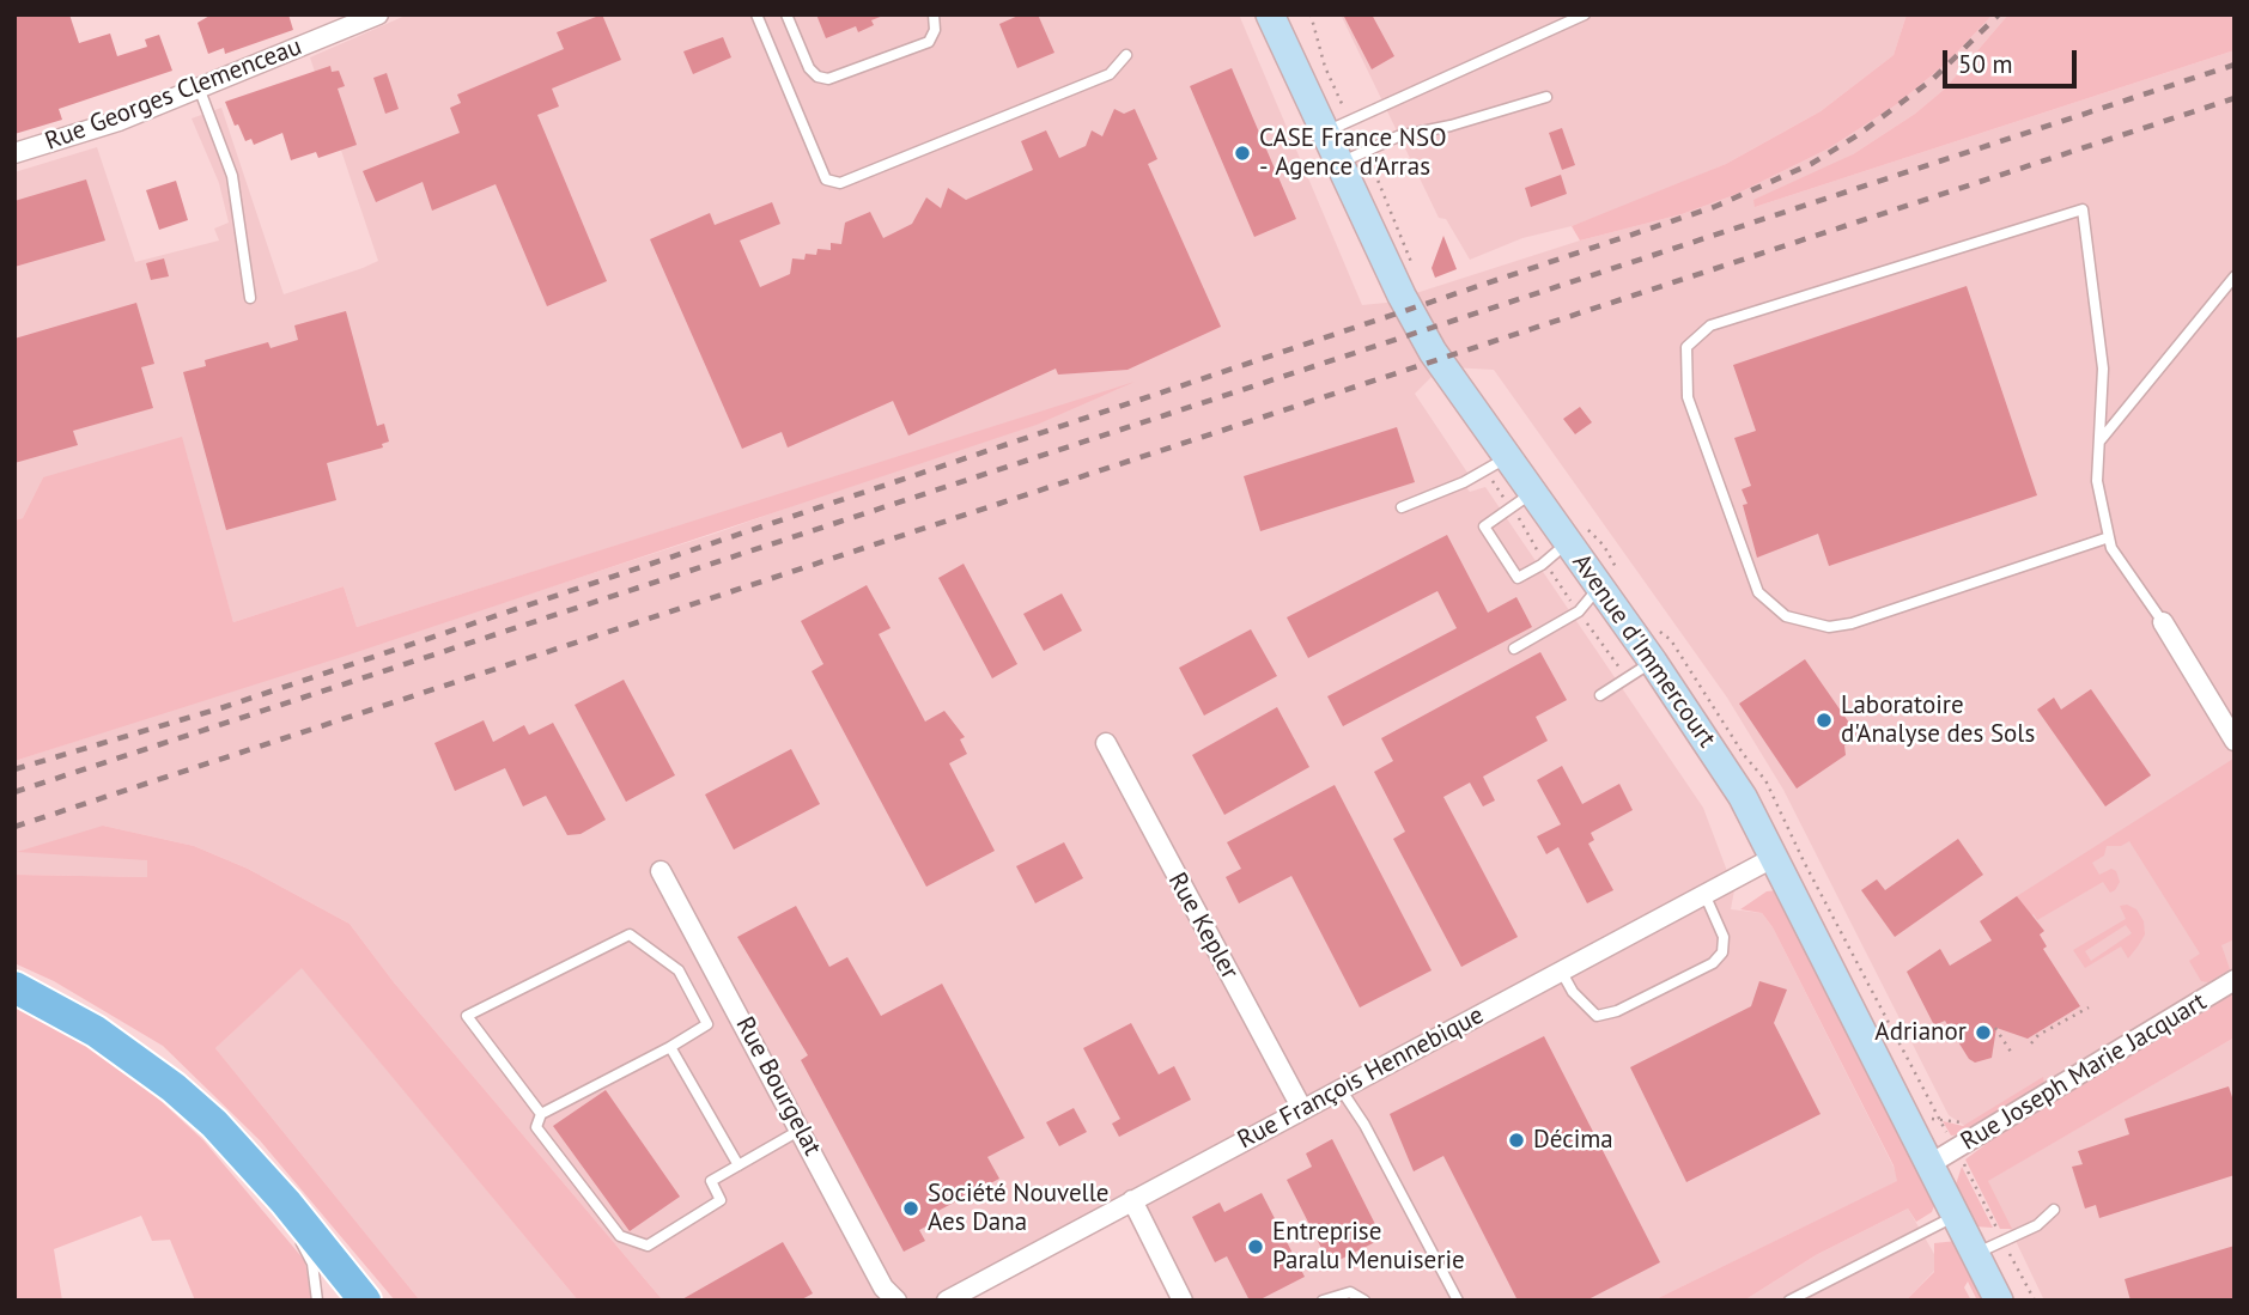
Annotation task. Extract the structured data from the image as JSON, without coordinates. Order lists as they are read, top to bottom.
{
  "streets": {
    "main road": ["Avenue d'Immercourt"],
    "street": [
      "Rue Georges Clemenceau",
      "Rue Kepler",
      "Rue Joseph Marie Jacquart",
      "Rue François Hennebique",
      "Rue Bourgelat"
    ]
  },
  "crossings": [
    ["Avenue d'Immercourt", "Rue Joseph Marie Jacquart"],
    ["Avenue d'Immercourt", "Rue François Hennebique"],
    ["Rue Kepler", "Rue François Hennebique"]
  ],
  "places": [
    "CASE France NSO - Agence d'Arras",
    "Laboratoire d'Analyse des Sols",
    "Adrianor",
    "Décima",
    "Société Nouvelle Aes Dana",
    "Entreprise Paralu Menuiserie"
  ],
  "scale_bar": "50 m"
}
